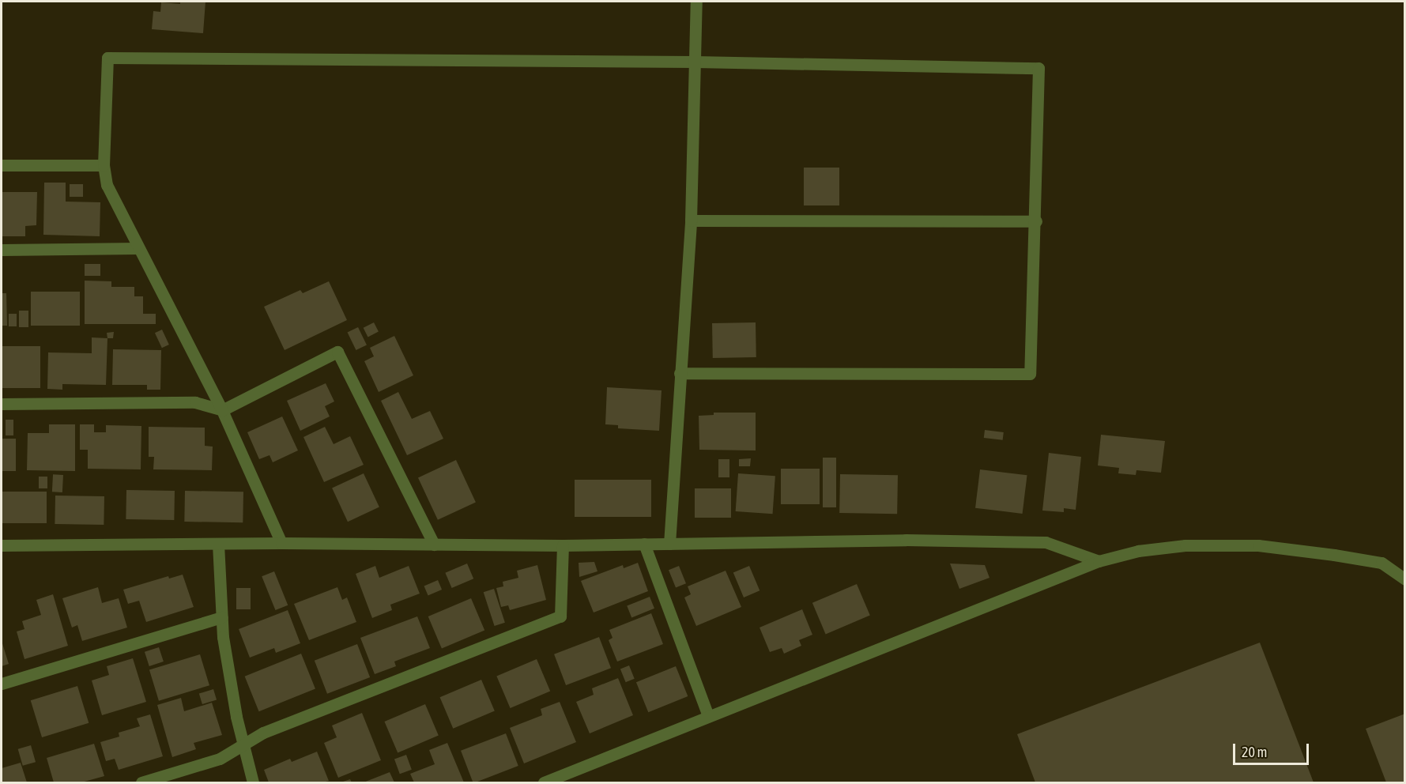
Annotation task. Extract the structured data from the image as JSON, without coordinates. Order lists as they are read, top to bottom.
{
  "scale_bar": "20 m"
}
